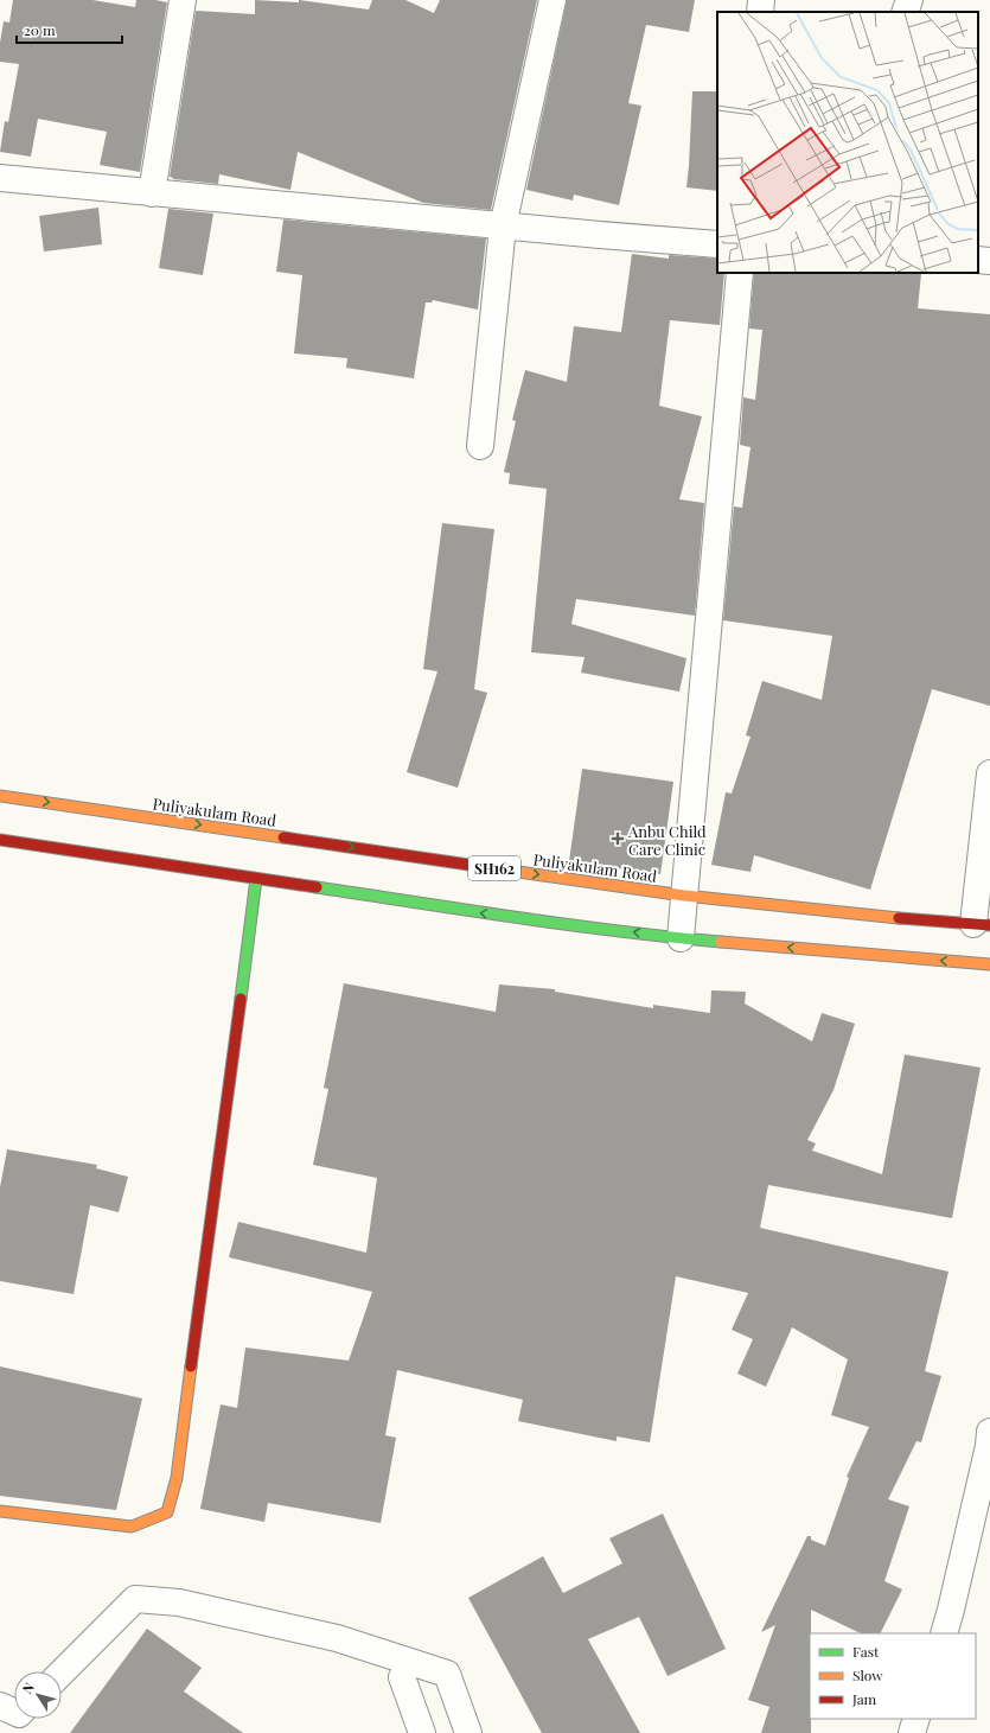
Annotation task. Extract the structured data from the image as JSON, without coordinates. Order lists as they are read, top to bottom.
{
  "streets": {
    "main road": ["Puliyakulam Road", "SH162"]
  },
  "places": {
    "health": ["Anbu Child Care Clinic"]
  },
  "legend": ["Fast", "Slow", "Jam"],
  "scale_bar": "20 m",
  "north": "top left"
}
